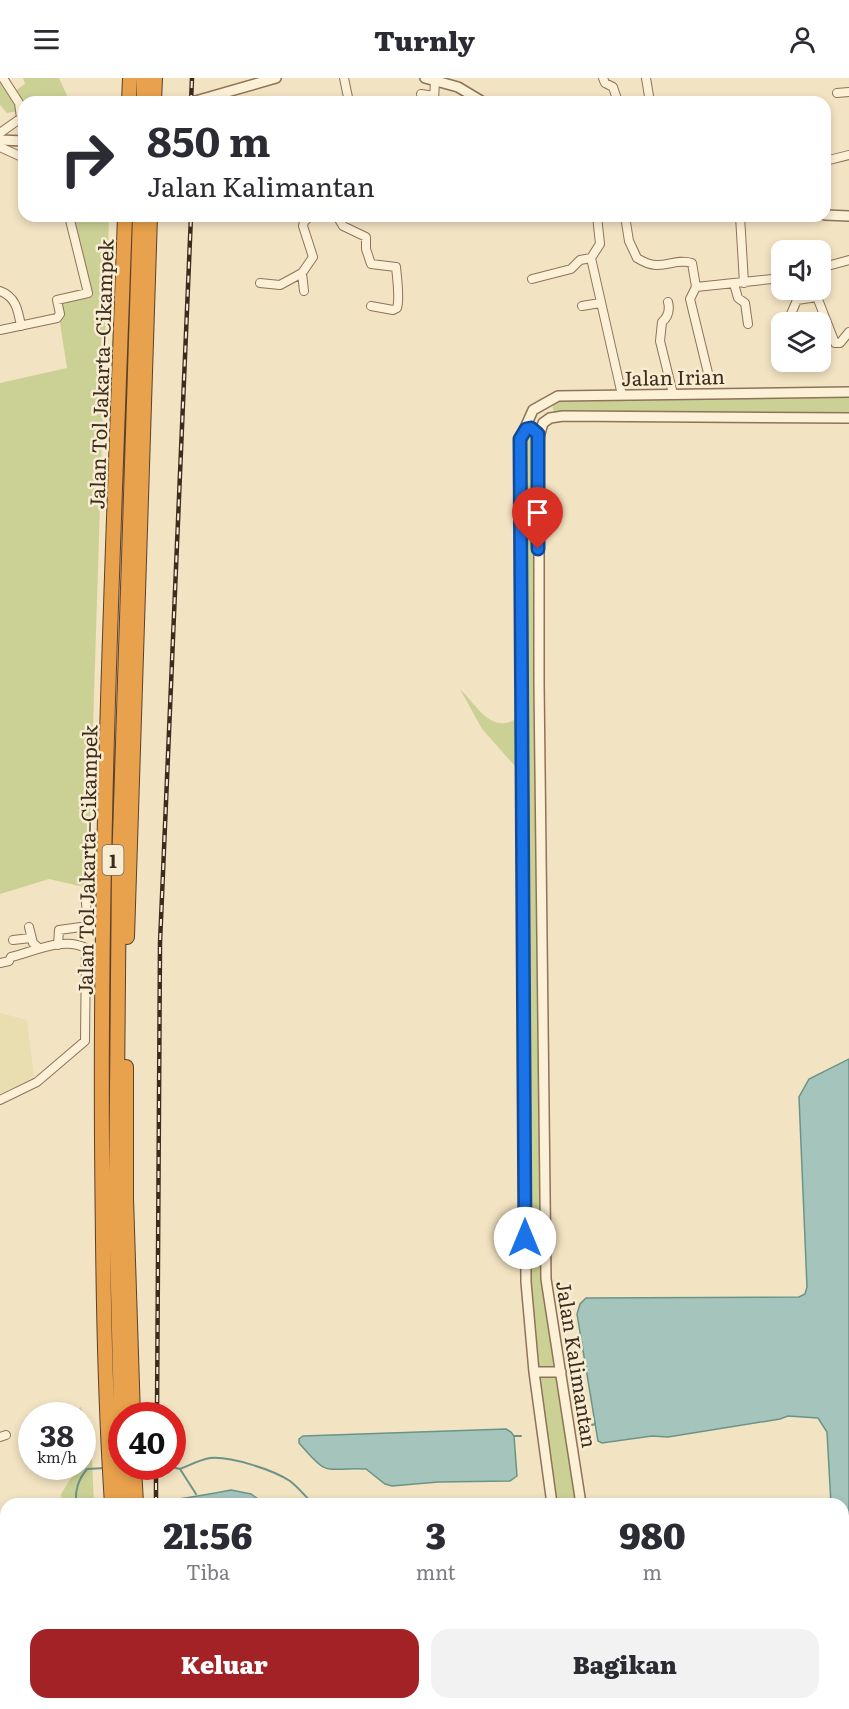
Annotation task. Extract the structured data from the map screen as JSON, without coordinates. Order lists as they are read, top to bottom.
{
  "streets": {
    "highway": ["Jalan Tol Jakarta–Cikampek", "1"],
    "street": ["Jalan Irian", "Jalan Kalimantan"]
  },
  "crossings": [
    ["Jalan Irian", "Jalan Kalimantan"]
  ],
  "page": {
    "header": "Turnly",
    "turn": ["850 m", "Jalan Kalimantan"],
    "speed": "38 km/h",
    "limit": "40",
    "eta": [
      "21:56",
      "Tiba",
      "3",
      "mnt",
      "980",
      "m"
    ],
    "buttons": ["Keluar", "Bagikan"]
  }
}
